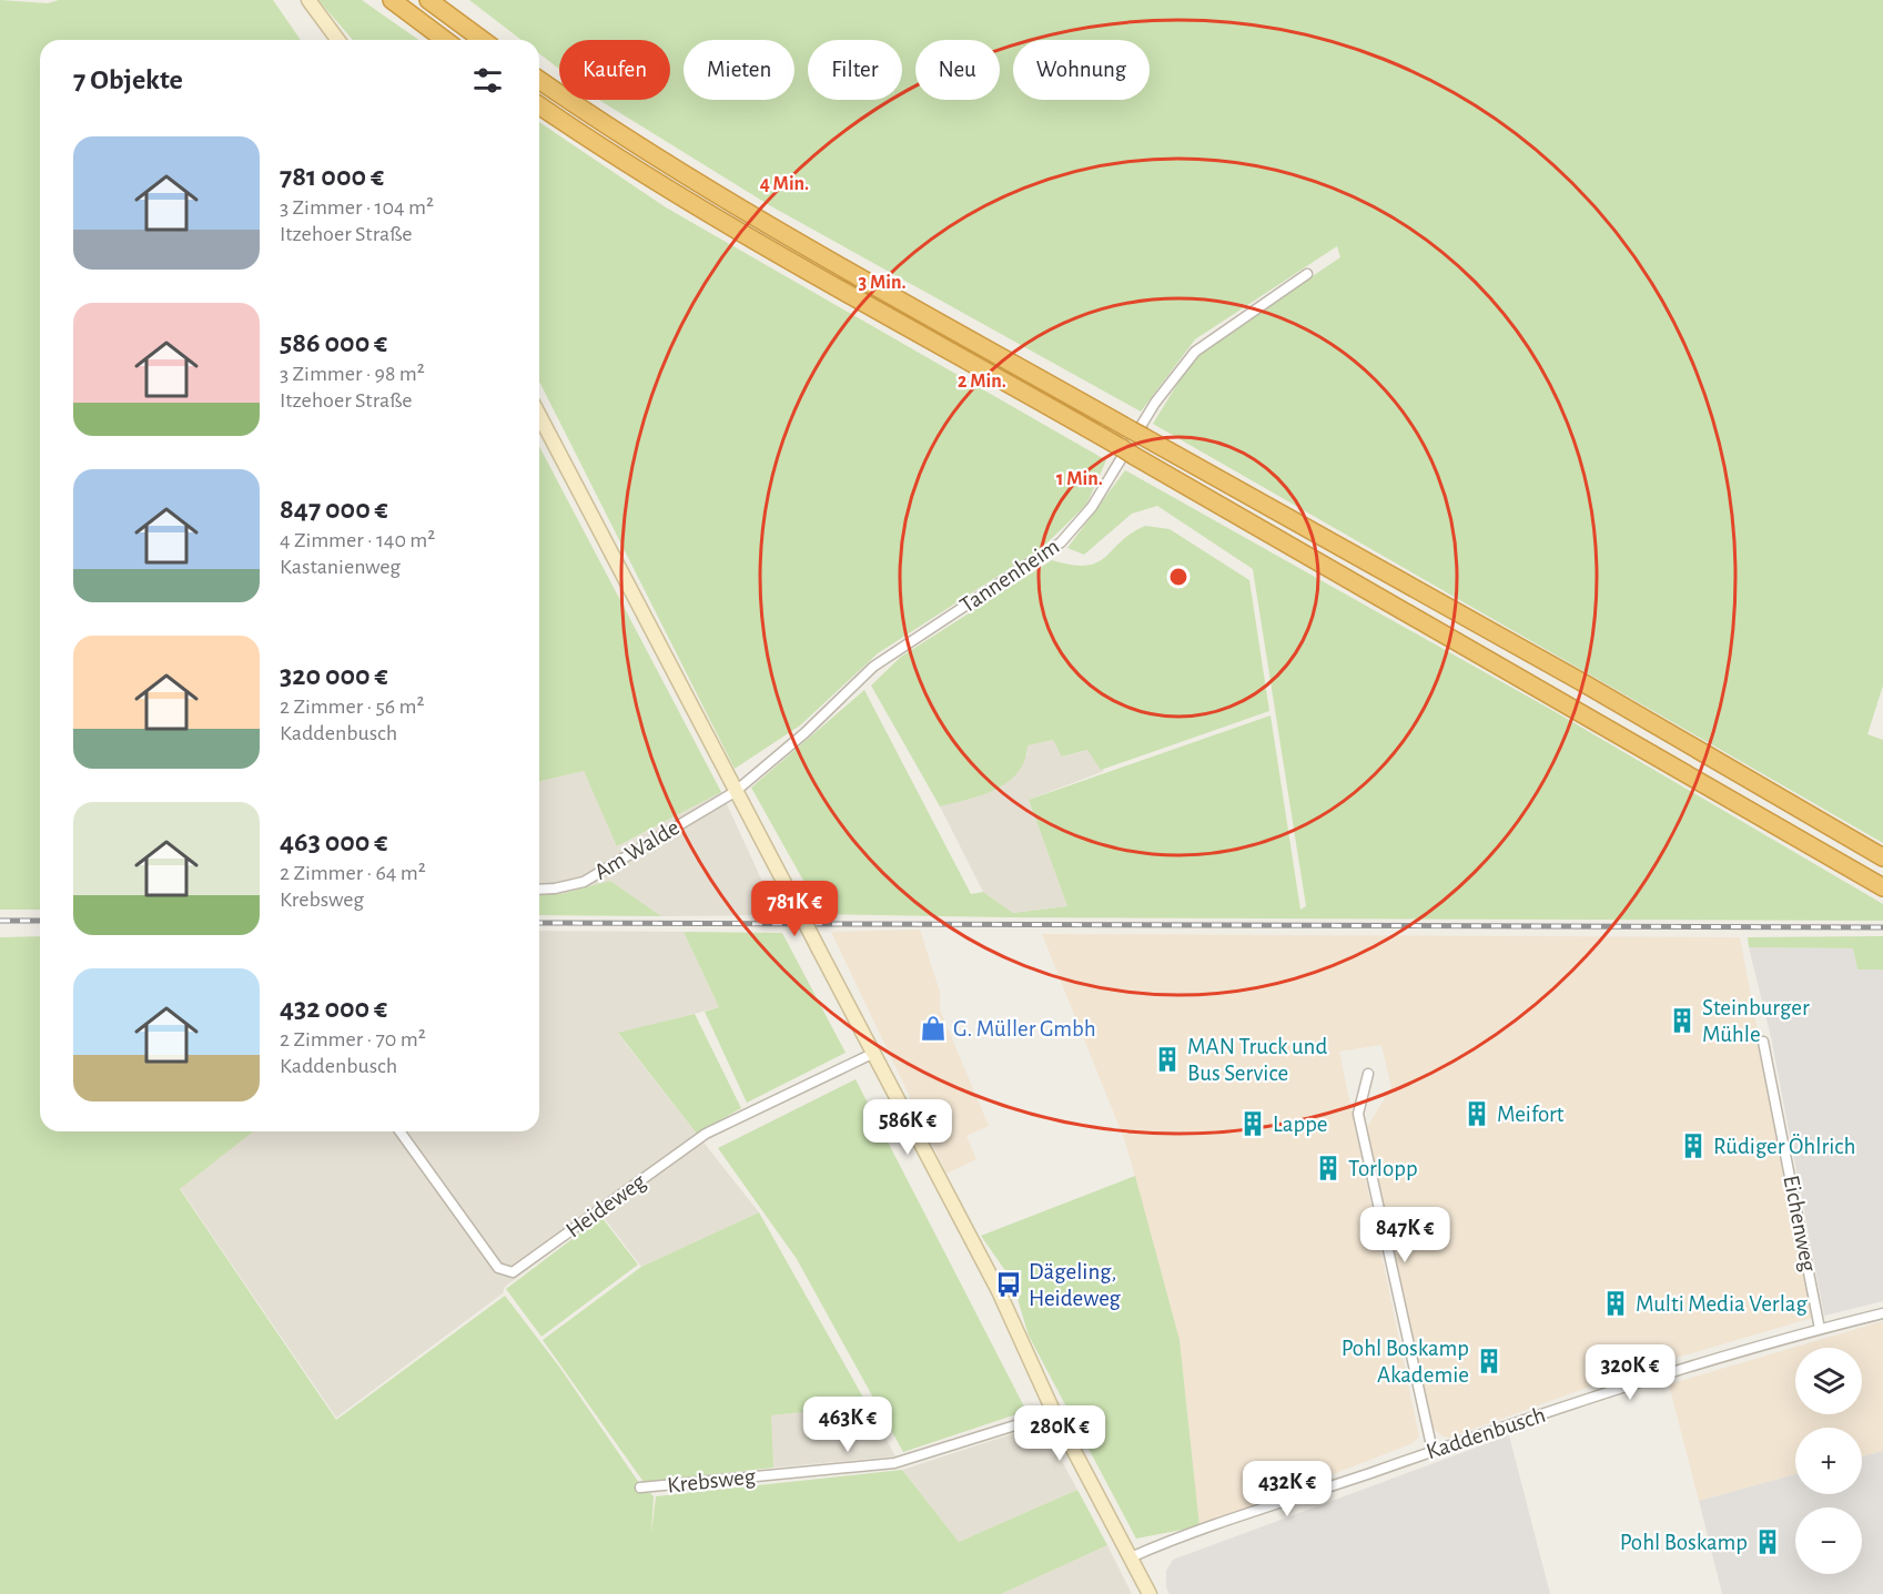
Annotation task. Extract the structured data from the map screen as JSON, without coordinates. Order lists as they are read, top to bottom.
{
  "streets": {
    "street": [
      "Tannenheim",
      "Am Walde",
      "Heideweg",
      "Eichenweg",
      "Kaddenbusch",
      "Krebsweg"
    ]
  },
  "crossings": [
    ["Tannenheim", "Am Walde"],
    ["Eichenweg", "Kaddenbusch"]
  ],
  "places": {
    "building": [
      "Steinburger Mühle",
      "MAN Truck und Bus Service",
      "Meifort",
      "Lappe",
      "Rüdiger Öhlrich",
      "Torlopp",
      "Multi Media Verlag",
      "Pohl Boskamp Akademie",
      "Pohl Boskamp"
    ],
    "shop": ["G. Müller Gmbh"],
    "bus stop": ["Dägeling, Heideweg"]
  },
  "page": {
    "chip": [
      "Kaufen",
      "Mieten",
      "Filter",
      "Neu",
      "Wohnung"
    ],
    "heading": "7 Objekte",
    "list": [
      {
        "name": "781 000 €",
        "note": "3 Zimmer · 104 m² · Itzehoer Straße"
      },
      {
        "name": "586 000 €",
        "note": "3 Zimmer · 98 m² · Itzehoer Straße"
      },
      {
        "name": "847 000 €",
        "note": "4 Zimmer · 140 m² · Kastanienweg"
      },
      {
        "name": "320 000 €",
        "note": "2 Zimmer · 56 m² · Kaddenbusch"
      },
      {
        "name": "463 000 €",
        "note": "2 Zimmer · 64 m² · Krebsweg"
      },
      {
        "name": "432 000 €",
        "note": "2 Zimmer · 70 m² · Kaddenbusch"
      }
    ],
    "price": [
      "781K €",
      "586K €",
      "847K €",
      "320K €",
      "463K €",
      "280K €",
      "432K €"
    ],
    "map_buttons": ["+", "−"]
  },
  "rings": [
    "4 Min.",
    "3 Min.",
    "2 Min.",
    "1 Min."
  ]
}
